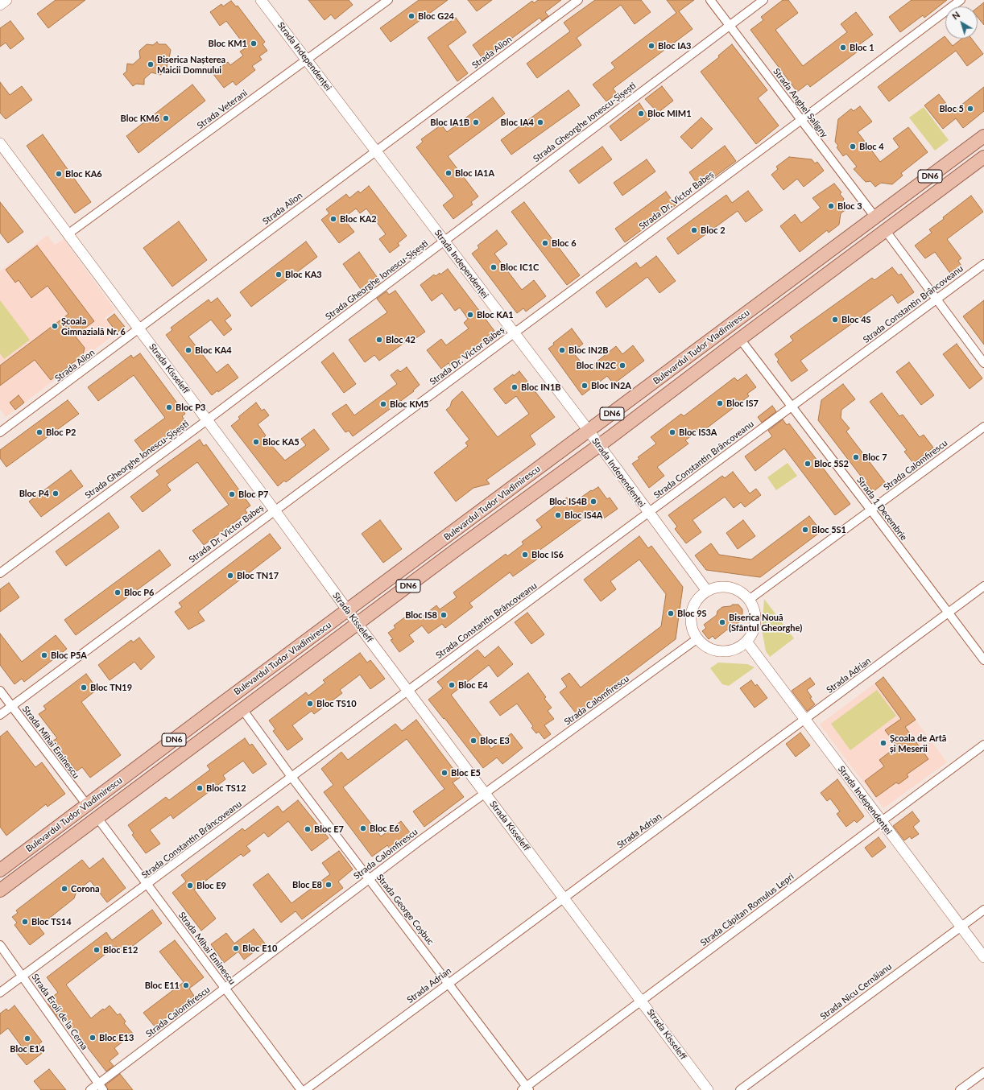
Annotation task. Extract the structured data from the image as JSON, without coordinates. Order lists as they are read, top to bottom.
{
  "streets": {
    "main road": ["DN6", "Bulevardul Tudor Vladimirescu"],
    "street": [
      "Strada Alion",
      "Strada Independenței",
      "Strada Anghel Saligny",
      "Strada Veterani",
      "Strada Gheorghe Ionescu-Șișești",
      "Strada Dr. Victor Babeș",
      "Strada Constantin Brâncoveanu",
      "Strada Kisseleff",
      "Strada Calomfirescu",
      "Strada 1 Decembrie",
      "Strada Adrian",
      "Strada Mihai Eminescu",
      "Strada George Coșbuc",
      "Strada Căpitan Romulus Lepri",
      "Strada Nicu Cernăianu",
      "Strada Eroii de la Cerna"
    ]
  },
  "crossings": [
    ["Strada Alion", "Strada Independenței"],
    ["Strada Alion", "Strada Kisseleff"],
    ["Strada Independenței", "Strada Veterani"],
    ["Strada Independenței", "Strada Gheorghe Ionescu-Șișești"],
    ["Strada Independenței", "Strada Dr. Victor Babeș"],
    ["Strada Independenței", "Strada Constantin Brâncoveanu"],
    ["Strada Independenței", "Bulevardul Tudor Vladimirescu"],
    ["Strada Independenței", "Strada Calomfirescu"],
    ["Strada Independenței", "Strada Adrian"],
    ["Strada Independenței", "Strada Căpitan Romulus Lepri"],
    ["Strada Independenței", "Strada Nicu Cernăianu"],
    ["Strada Anghel Saligny", "Strada Gheorghe Ionescu-Șișești"],
    ["Strada Anghel Saligny", "Strada Dr. Victor Babeș"],
    ["Strada Anghel Saligny", "Bulevardul Tudor Vladimirescu"],
    ["Strada Veterani", "Strada Kisseleff"],
    ["Strada Gheorghe Ionescu-Șișești", "Strada Kisseleff"],
    ["Strada Dr. Victor Babeș", "Strada Kisseleff"],
    ["Strada Dr. Victor Babeș", "Strada Mihai Eminescu"],
    ["Strada Constantin Brâncoveanu", "Strada Kisseleff"],
    ["Strada Constantin Brâncoveanu", "Strada 1 Decembrie"],
    ["Strada Constantin Brâncoveanu", "Strada Mihai Eminescu"],
    ["Strada Constantin Brâncoveanu", "Strada George Coșbuc"],
    ["Strada Constantin Brâncoveanu", "Strada Eroii de la Cerna"],
    ["Bulevardul Tudor Vladimirescu", "Strada Kisseleff"],
    ["Bulevardul Tudor Vladimirescu", "Strada 1 Decembrie"],
    ["Bulevardul Tudor Vladimirescu", "Strada Mihai Eminescu"],
    ["Bulevardul Tudor Vladimirescu", "Strada George Coșbuc"],
    ["Strada Kisseleff", "Strada Calomfirescu"],
    ["Strada Kisseleff", "Strada Adrian"],
    ["Strada Kisseleff", "Strada Căpitan Romulus Lepri"],
    ["Strada Calomfirescu", "Strada 1 Decembrie"],
    ["Strada Calomfirescu", "Strada Mihai Eminescu"],
    ["Strada Calomfirescu", "Strada George Coșbuc"],
    ["Strada Calomfirescu", "Strada Eroii de la Cerna"],
    ["Strada 1 Decembrie", "Strada Adrian"],
    ["Strada Adrian", "Strada George Coșbuc"],
    ["Strada George Coșbuc", "Strada Căpitan Romulus Lepri"]
  ],
  "places": [
    "Bloc G24",
    "Bloc KM1",
    "Bloc IA3",
    "Bloc 1",
    "Biserica Nașterea Maicii Domnului",
    "Bloc 5",
    "Bloc MIM1",
    "Bloc KM6",
    "Bloc IA1B",
    "Bloc IA4",
    "Bloc 4",
    "Bloc IA1A",
    "Bloc KA6",
    "Bloc 3",
    "Bloc KA2",
    "Bloc 2",
    "Bloc 6",
    "Bloc IC1C",
    "Bloc KA3",
    "Bloc KA1",
    "Bloc 4S",
    "Școala Gimnazială Nr. 6",
    "Bloc 42",
    "Bloc KA4",
    "Bloc IN2B",
    "Bloc IN2C",
    "Bloc IN2A",
    "Bloc IN1B",
    "Bloc IS7",
    "Bloc KM5",
    "Bloc P3",
    "Bloc P2",
    "Bloc IS3A",
    "Bloc KA5",
    "Bloc 7",
    "Bloc 5S2",
    "Bloc P4",
    "Bloc P7",
    "Bloc IS4B",
    "Bloc IS4A",
    "Bloc 5S1",
    "Bloc IS6",
    "Bloc TN17",
    "Bloc P6",
    "Bloc 9S",
    "Bloc IS8",
    "Biserica Nouă (Sfântul Gheorghe)",
    "Bloc P5A",
    "Bloc E4",
    "Bloc TN19",
    "Bloc TS10",
    "Bloc E3",
    "Școala de Artă și Meserii",
    "Bloc E5",
    "Bloc TS12",
    "Bloc E6",
    "Bloc E7",
    "Bloc E8",
    "Bloc E9",
    "Corona",
    "Bloc TS14",
    "Bloc E10",
    "Bloc E12",
    "Bloc E11",
    "Bloc E13",
    "Bloc E14"
  ],
  "north": "top left"
}
